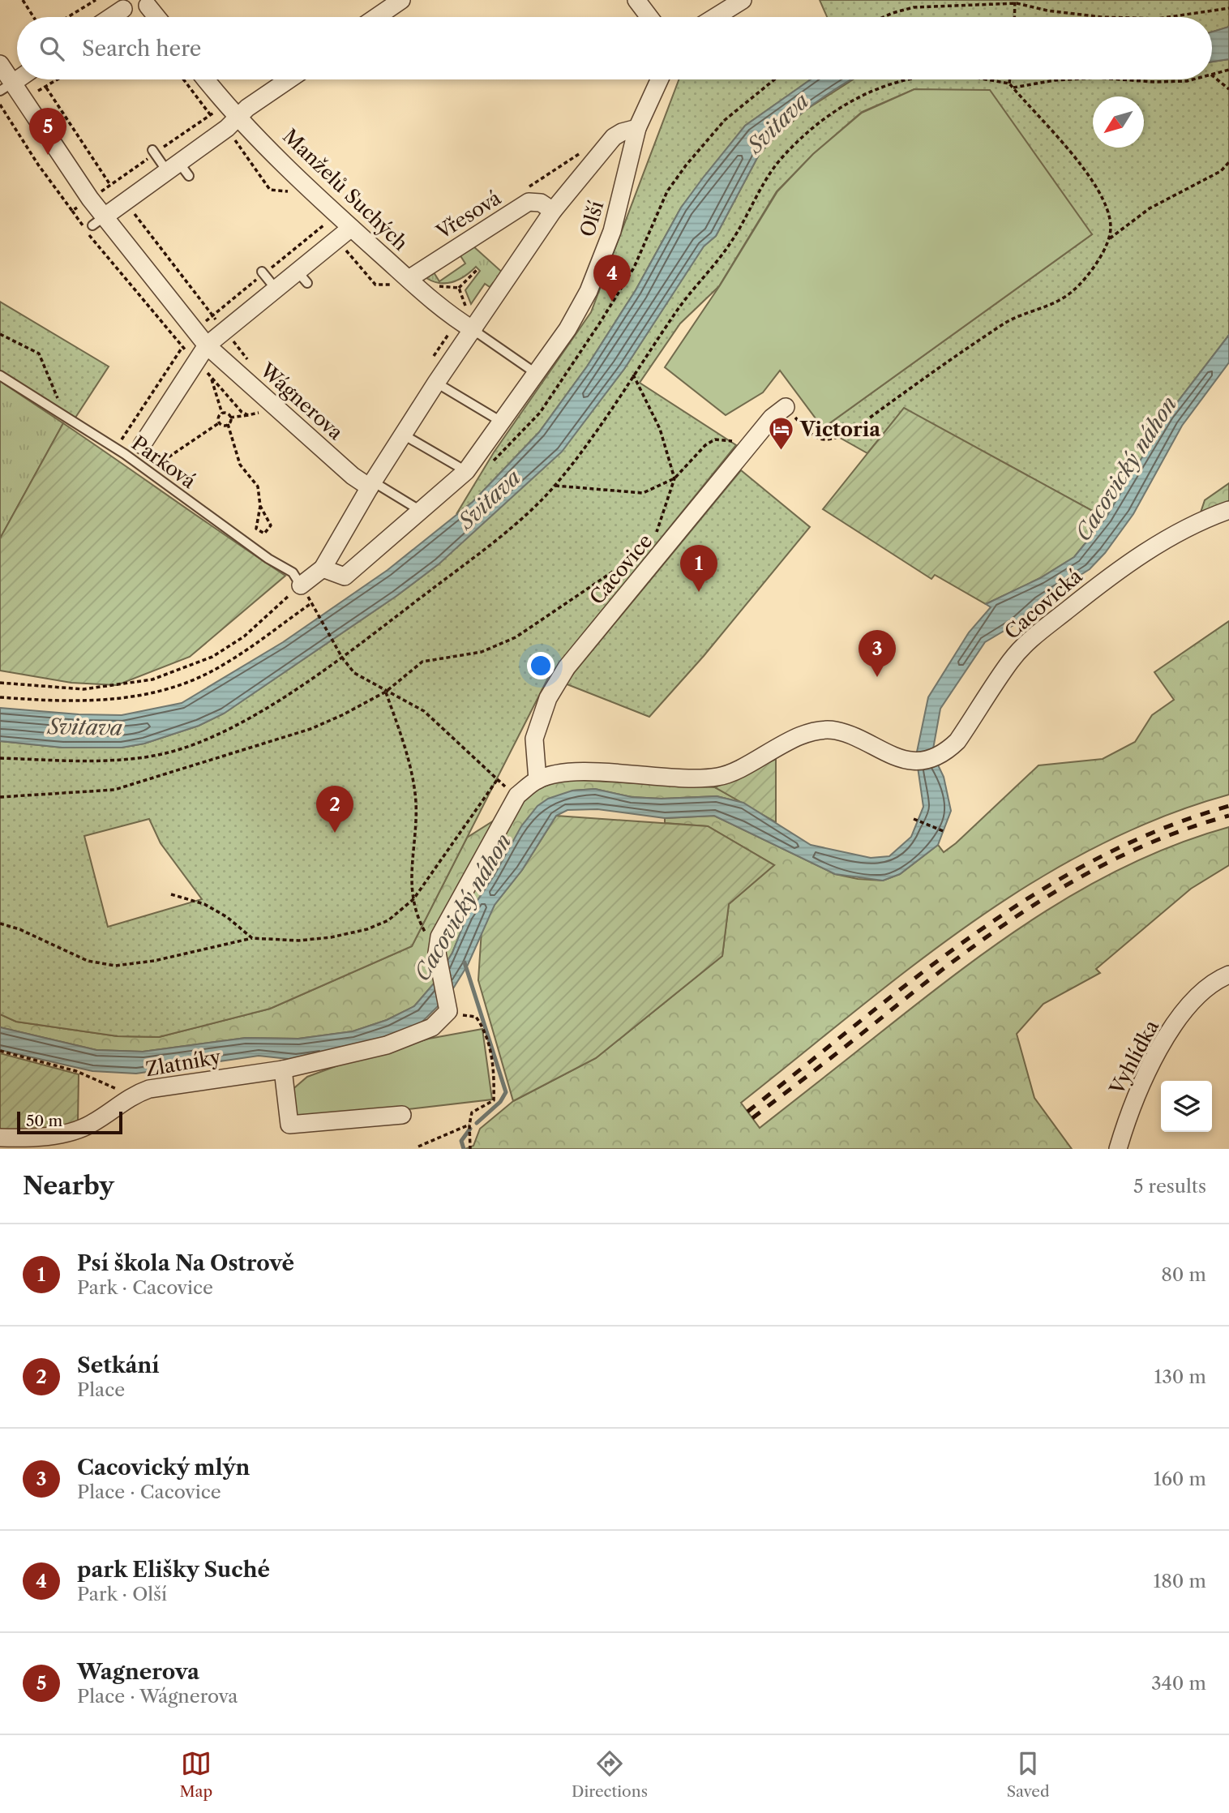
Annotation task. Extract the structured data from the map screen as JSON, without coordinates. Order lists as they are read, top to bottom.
{
  "streets": {
    "street": [
      "Manželů Suchých",
      "Vřesová",
      "Olší",
      "Wágnerova",
      "Cacovice",
      "Cacovická",
      "Vyhlídka",
      "Zlatníky"
    ],
    "lane": ["Parková"]
  },
  "crossings": [
    ["Manželů Suchých", "Vřesová"],
    ["Manželů Suchých", "Olší"],
    ["Vřesová", "Olší"],
    ["Olší", "Wágnerova"],
    ["Olší", "Parková"],
    ["Cacovice", "Cacovická"]
  ],
  "water": ["Svitava", "Cacovický náhon"],
  "places": {
    "hotel": ["Victoria"]
  },
  "scale_bar": "50 m",
  "north": "bottom left",
  "page": {
    "search": "Search here",
    "pins": [
      "5",
      "4",
      "1",
      "3",
      "2"
    ],
    "scale": "50 m",
    "heading": ["Nearby", "5 results"],
    "list": [
      {
        "mark": "1",
        "name": "Psí škola Na Ostrově",
        "note": "Park · Cacovice",
        "value": "80 m"
      },
      {
        "mark": "2",
        "name": "Setkání",
        "note": "Place",
        "value": "130 m"
      },
      {
        "mark": "3",
        "name": "Cacovický mlýn",
        "note": "Place · Cacovice",
        "value": "160 m"
      },
      {
        "mark": "4",
        "name": "park Elišky Suché",
        "note": "Park · Olší",
        "value": "180 m"
      },
      {
        "mark": "5",
        "name": "Wagnerova",
        "note": "Place · Wágnerova",
        "value": "340 m"
      }
    ],
    "nav": ["Map", "Directions", "Saved"]
  }
}
